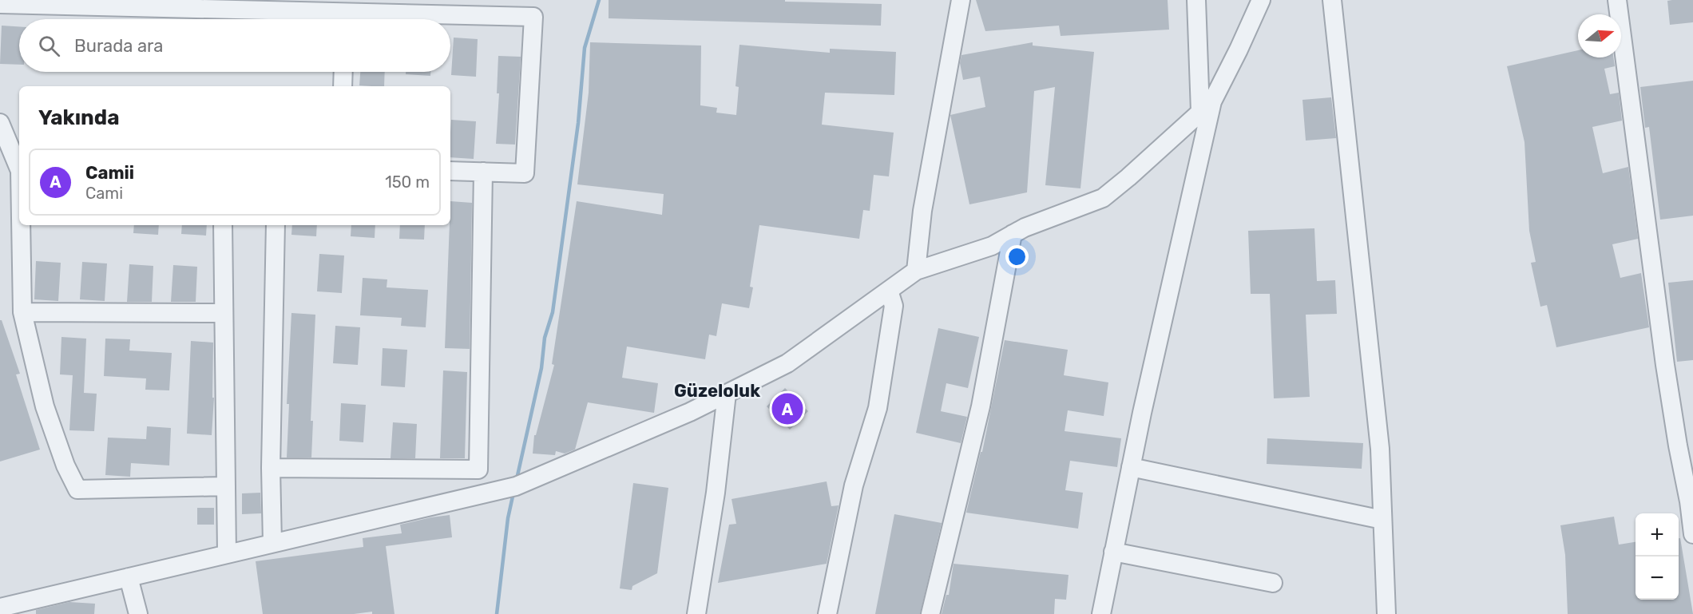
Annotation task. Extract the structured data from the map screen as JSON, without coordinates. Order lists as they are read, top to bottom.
{
  "districts": ["Güzeloluk"],
  "north": "right",
  "page": {
    "search": "Burada ara",
    "heading": "Yakında",
    "list": [
      {
        "mark": "A",
        "name": "Camii",
        "note": "Cami",
        "value": "150 m"
      }
    ],
    "pins": "A",
    "map_buttons": ["+", "−"]
  }
}
